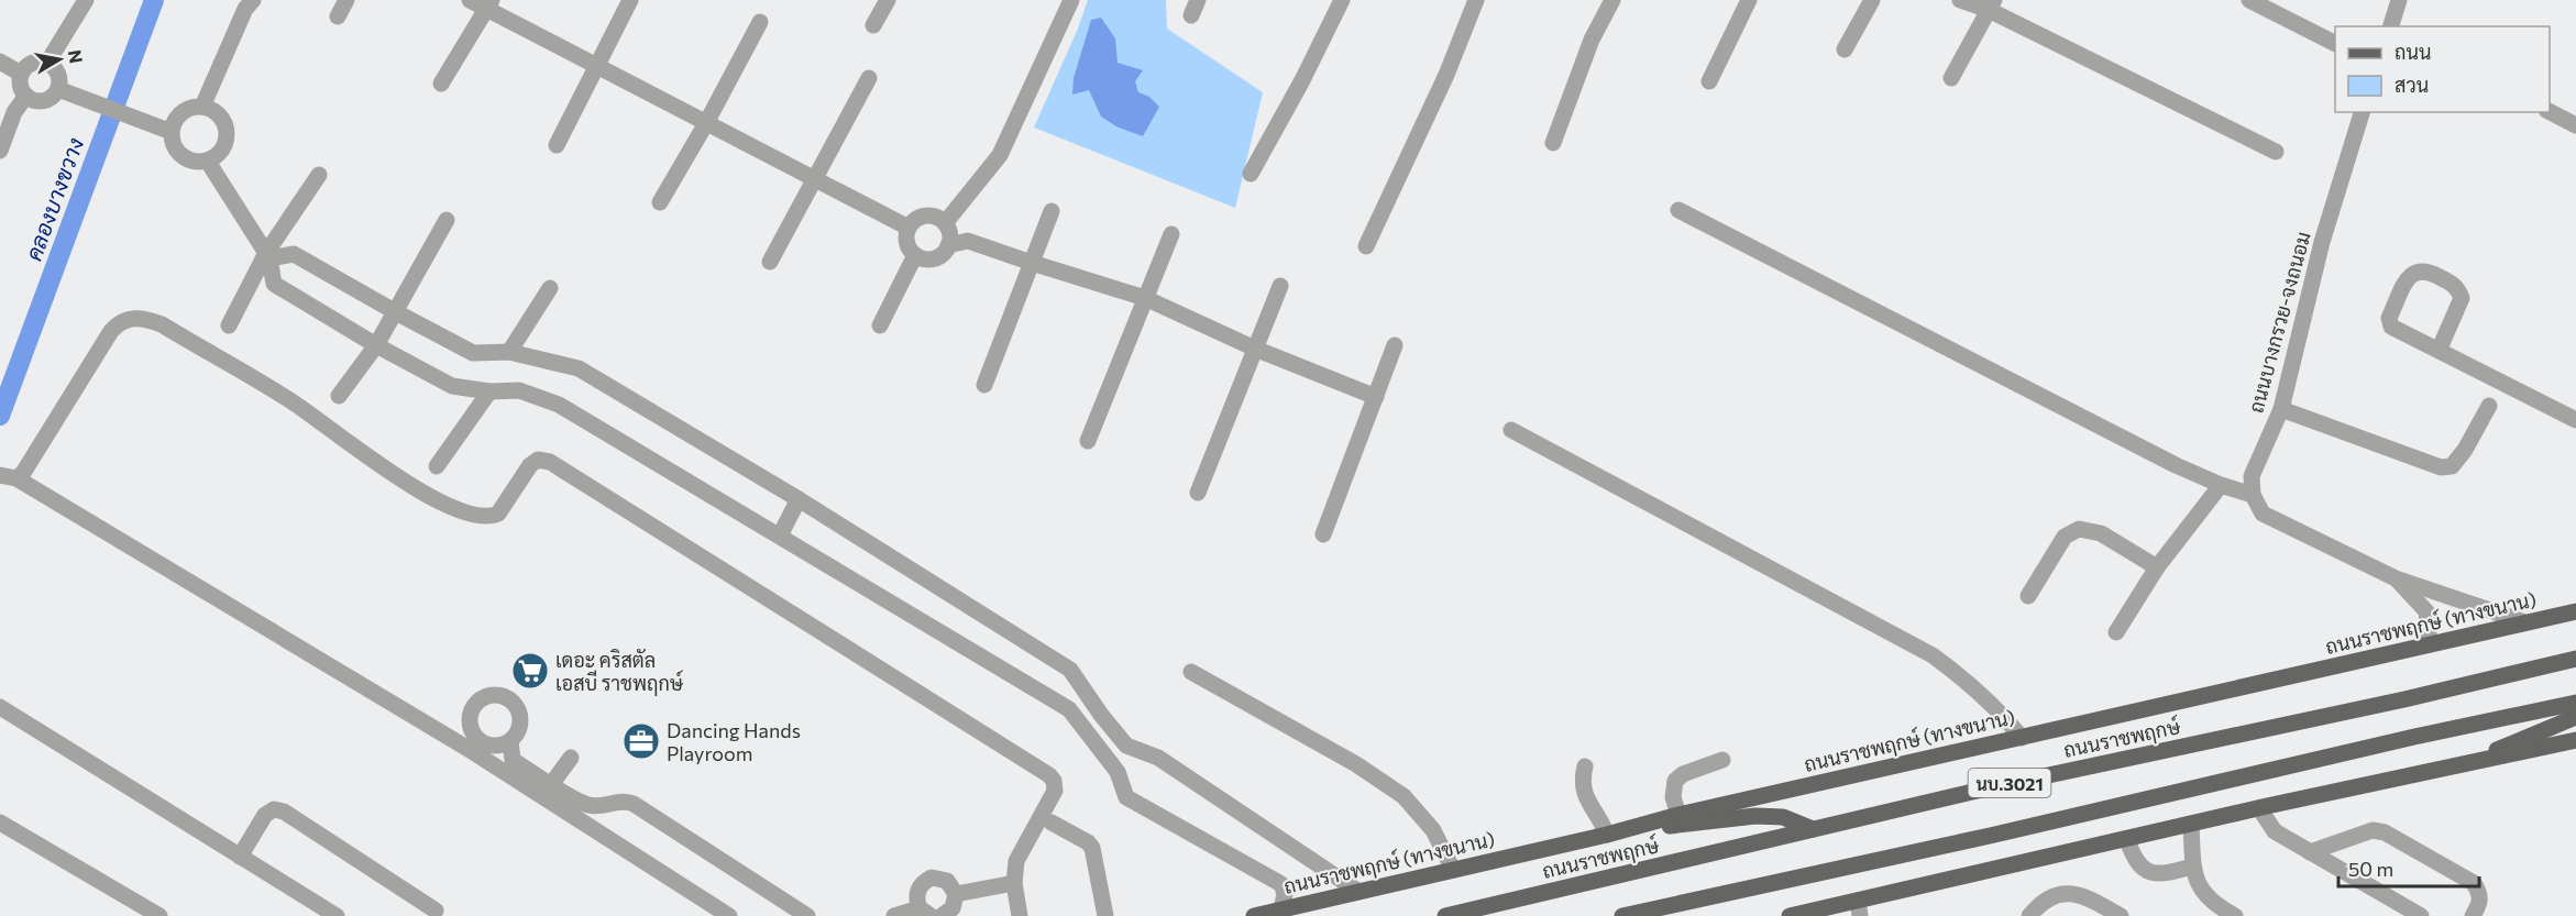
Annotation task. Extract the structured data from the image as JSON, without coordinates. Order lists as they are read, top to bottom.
{
  "streets": {
    "main road": ["ถนนราชพฤกษ์ (ทางขนาน)", "ถนนราชพฤกษ์", "นบ.3021"],
    "street": ["ถนนบางกรวย-จงถนอม"]
  },
  "water": ["คลองบางขวาง"],
  "places": {
    "supermarket": ["เดอะ คริสตัล เอสบี ราชพฤกษ์"],
    "office": ["Dancing Hands Playroom"]
  },
  "legend": ["ถนน", "สวน"],
  "scale_bar": "50 m",
  "north": "right"
}
